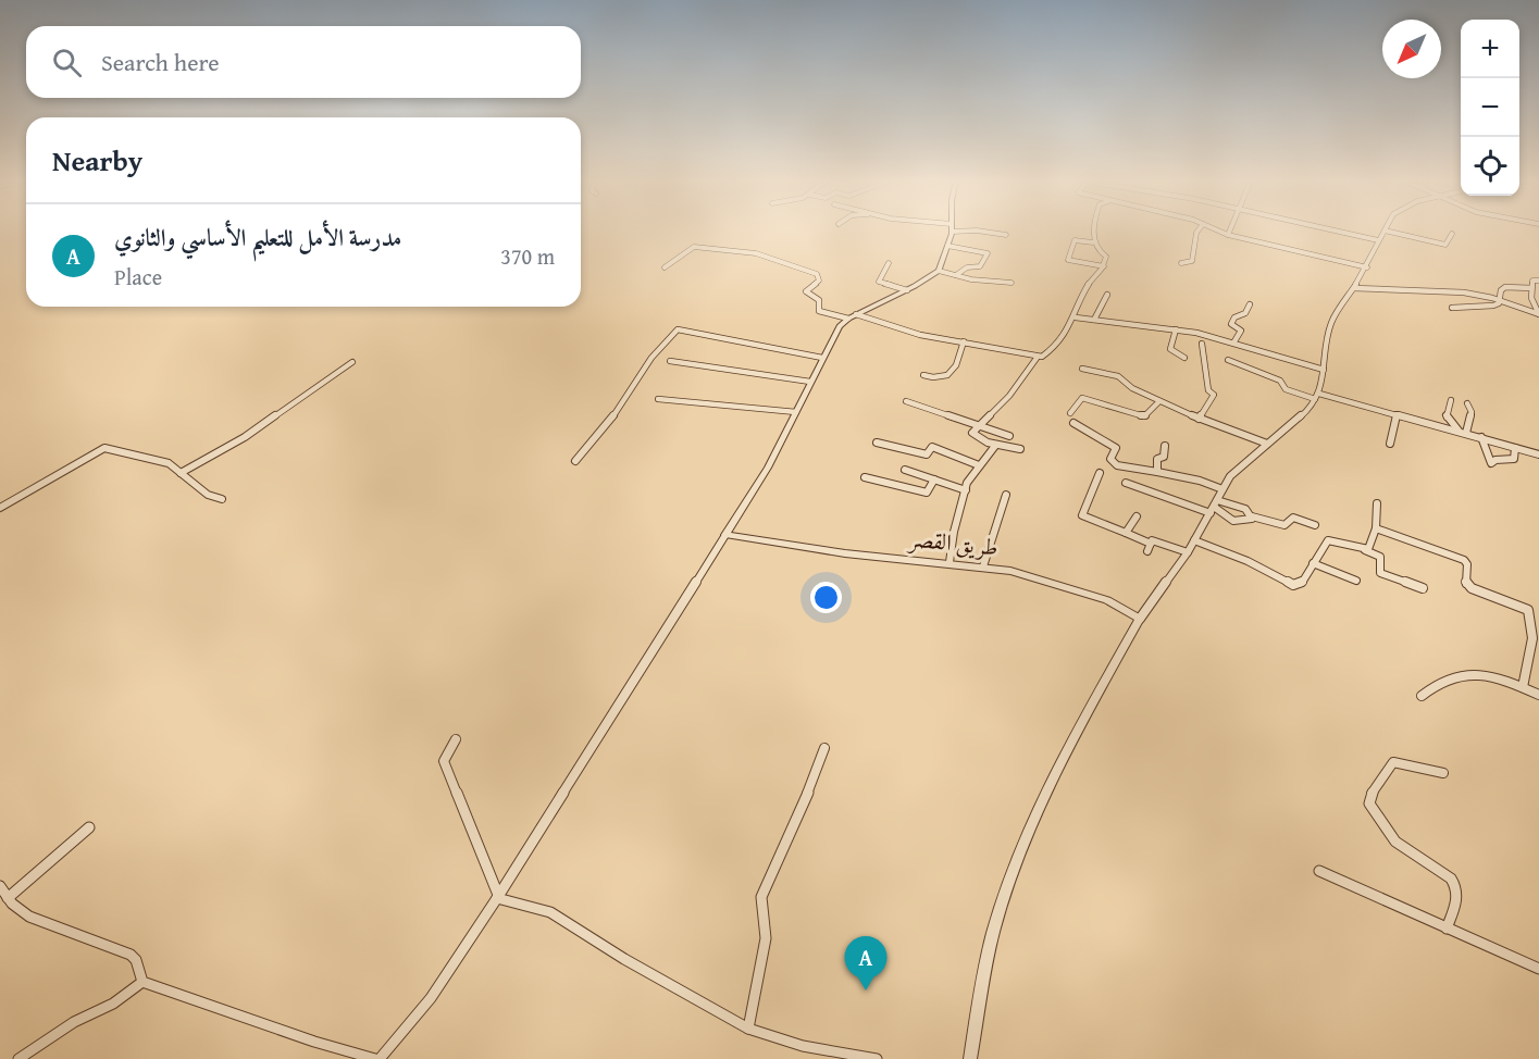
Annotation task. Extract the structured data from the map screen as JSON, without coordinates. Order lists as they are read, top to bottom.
{
  "streets": {
    "street": ["طريق القصر"]
  },
  "north": "bottom left",
  "page": {
    "map_buttons": ["+", "−"],
    "search": "Search here",
    "heading": "Nearby",
    "list": [
      {
        "mark": "A",
        "name": "مدرسة الأمل للتعليم الأساسي والثانوي",
        "note": "Place",
        "value": "370 m"
      }
    ],
    "pins": "A"
  }
}
